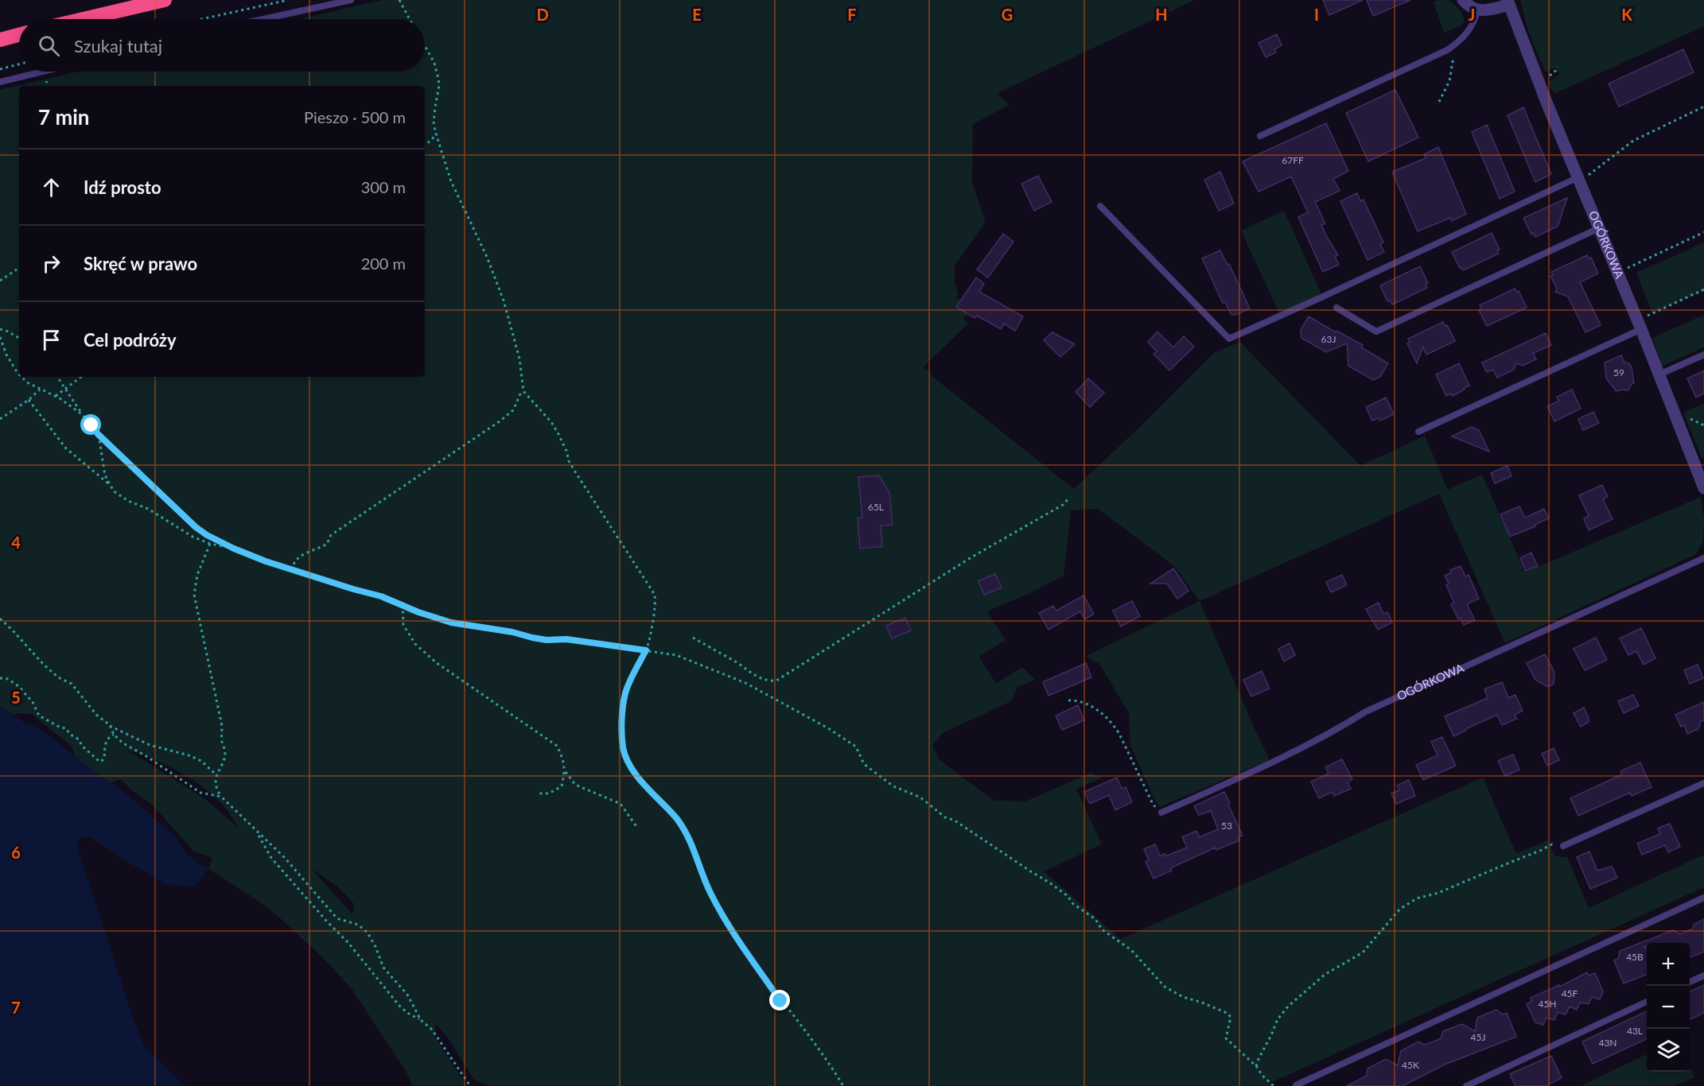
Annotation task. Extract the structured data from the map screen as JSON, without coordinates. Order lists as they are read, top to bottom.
{
  "streets": {
    "street": ["OGÓRKOWA"]
  },
  "house_numbers": [
    "67FF",
    "63J",
    "59",
    "65L",
    "53",
    "45B",
    "45F",
    "45H",
    "43L",
    "45J",
    "43N",
    "45K"
  ],
  "page": {
    "search": "Szukaj tutaj",
    "heading": ["7 min", "Pieszo · 500 m"],
    "list": [
      ["Idź prosto", "300 m"],
      ["Skręć w prawo", "200 m"],
      "Cel podróży"
    ],
    "map_buttons": ["+", "−"]
  },
  "grid": {
    "columns": [
      "D",
      "E",
      "F",
      "G",
      "H",
      "I",
      "J",
      "K"
    ],
    "rows": [
      "4",
      "5",
      "6",
      "7"
    ]
  }
}
